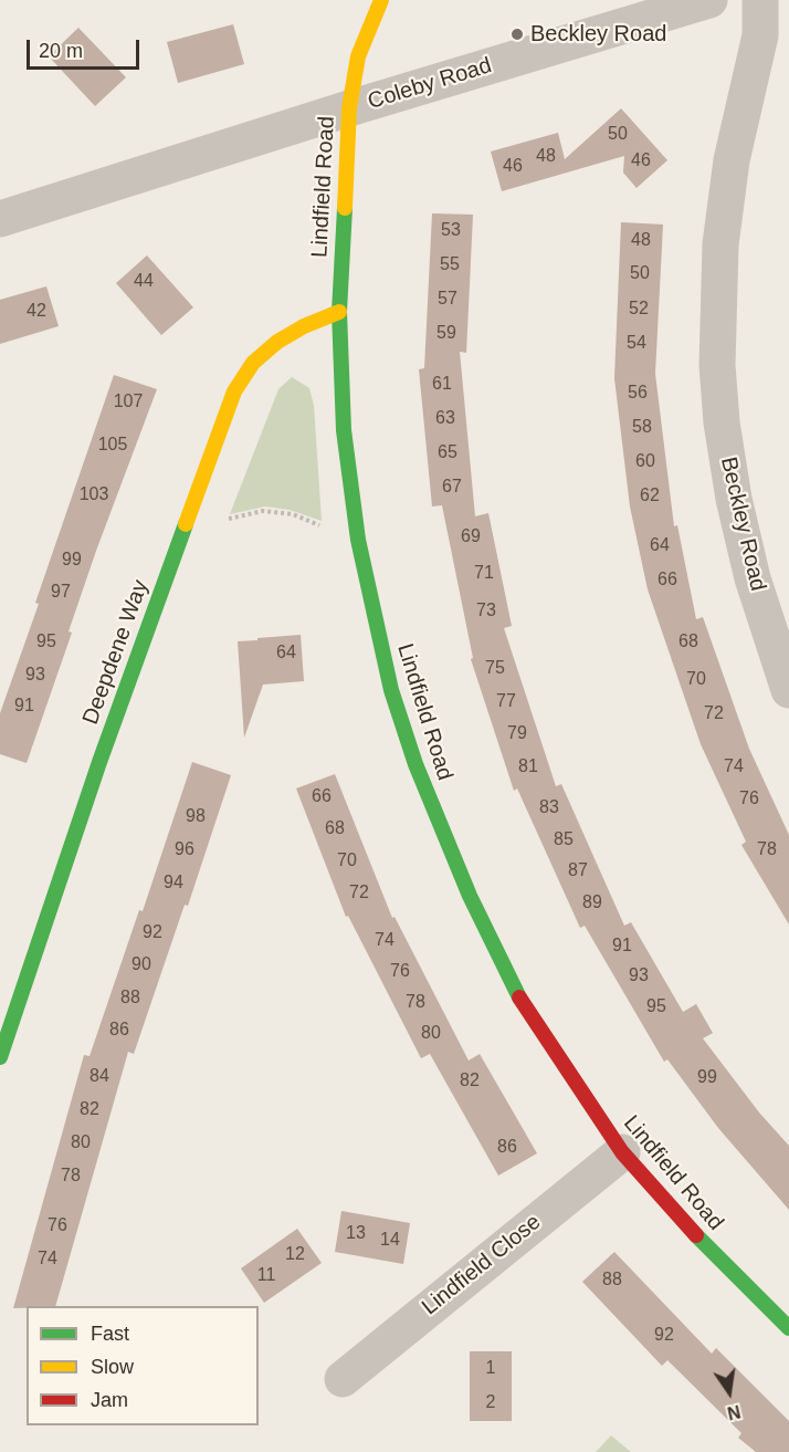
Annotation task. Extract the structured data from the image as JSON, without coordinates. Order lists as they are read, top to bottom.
{
  "streets": {
    "street": [
      "Coleby Road",
      "Lindfield Road",
      "Beckley Road",
      "Deepdene Way",
      "Lindfield Close"
    ]
  },
  "crossings": [
    ["Coleby Road", "Lindfield Road"],
    ["Lindfield Road", "Deepdene Way"],
    ["Lindfield Road", "Lindfield Close"]
  ],
  "places": ["Beckley Road"],
  "house_numbers": [
    "50",
    "48",
    "46",
    "46",
    "53",
    "48",
    "55",
    "50",
    "44",
    "57",
    "52",
    "42",
    "59",
    "54",
    "61",
    "56",
    "107",
    "63",
    "58",
    "105",
    "65",
    "60",
    "67",
    "103",
    "62",
    "69",
    "64",
    "99",
    "71",
    "66",
    "97",
    "73",
    "95",
    "68",
    "64",
    "75",
    "93",
    "70",
    "77",
    "91",
    "72",
    "79",
    "81",
    "74",
    "66",
    "76",
    "83",
    "98",
    "68",
    "85",
    "96",
    "78",
    "70",
    "87",
    "94",
    "72",
    "89",
    "92",
    "74",
    "91",
    "90",
    "76",
    "93",
    "88",
    "78",
    "95",
    "86",
    "80",
    "84",
    "99",
    "82",
    "82",
    "80",
    "86",
    "78",
    "76",
    "13",
    "14",
    "12",
    "74",
    "11",
    "88",
    "92",
    "1",
    "2"
  ],
  "legend": ["Fast", "Slow", "Jam"],
  "scale_bar": "20 m",
  "north": "bottom"
}
